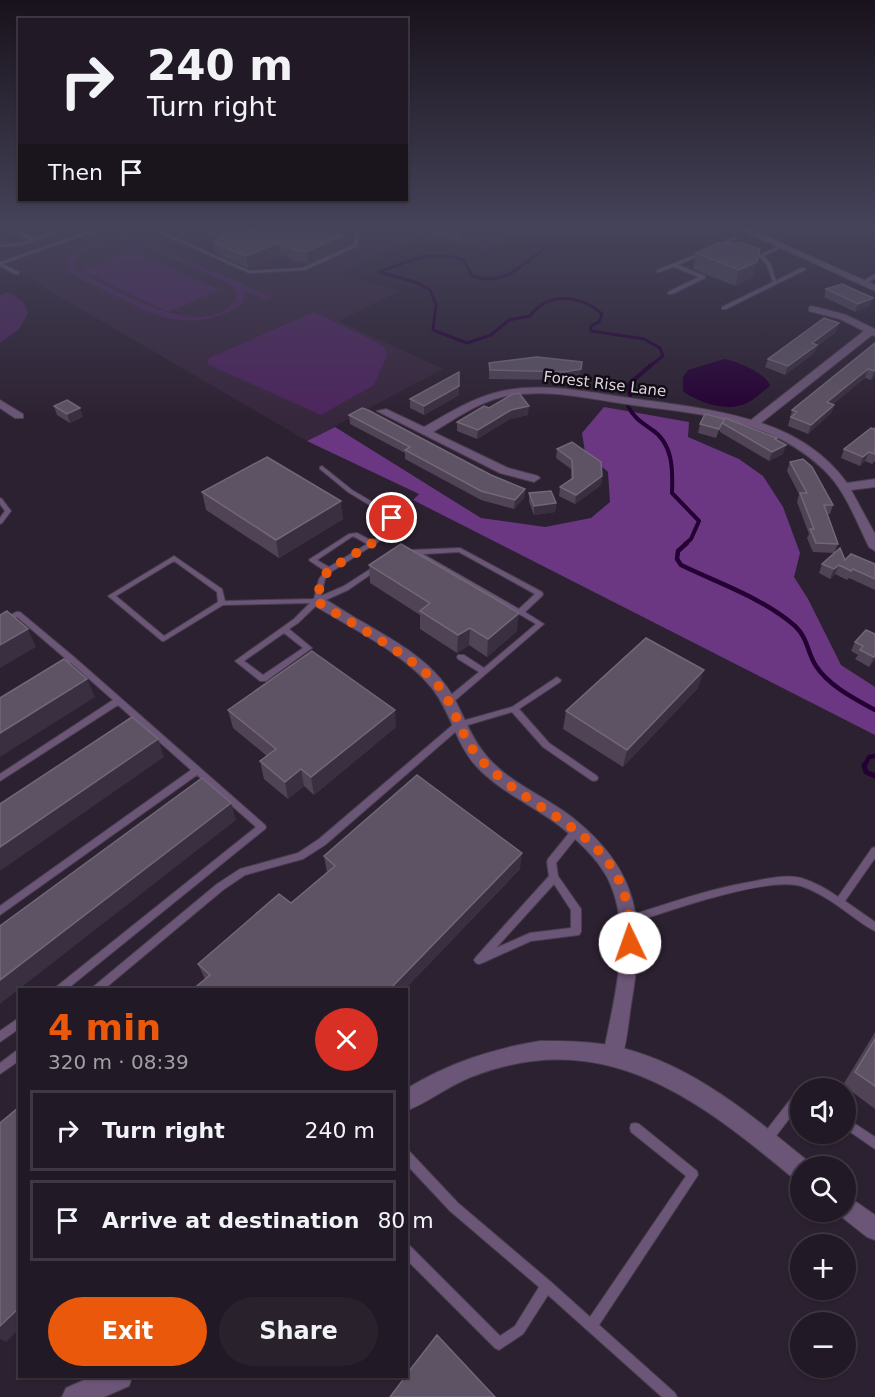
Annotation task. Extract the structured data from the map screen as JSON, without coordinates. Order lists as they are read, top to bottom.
{
  "streets": {
    "street": ["Forest Rise Lane"]
  },
  "page": {
    "turn": ["240 m", "Turn right"],
    "then": "Then",
    "heading": ["4 min", "320 m · 08:39"],
    "map_buttons": ["+", "−"],
    "list": [
      {
        "name": "Turn right",
        "value": "240 m"
      },
      {
        "name": "Arrive at destination",
        "value": "80 m"
      }
    ],
    "buttons": ["Exit", "Share"]
  }
}
